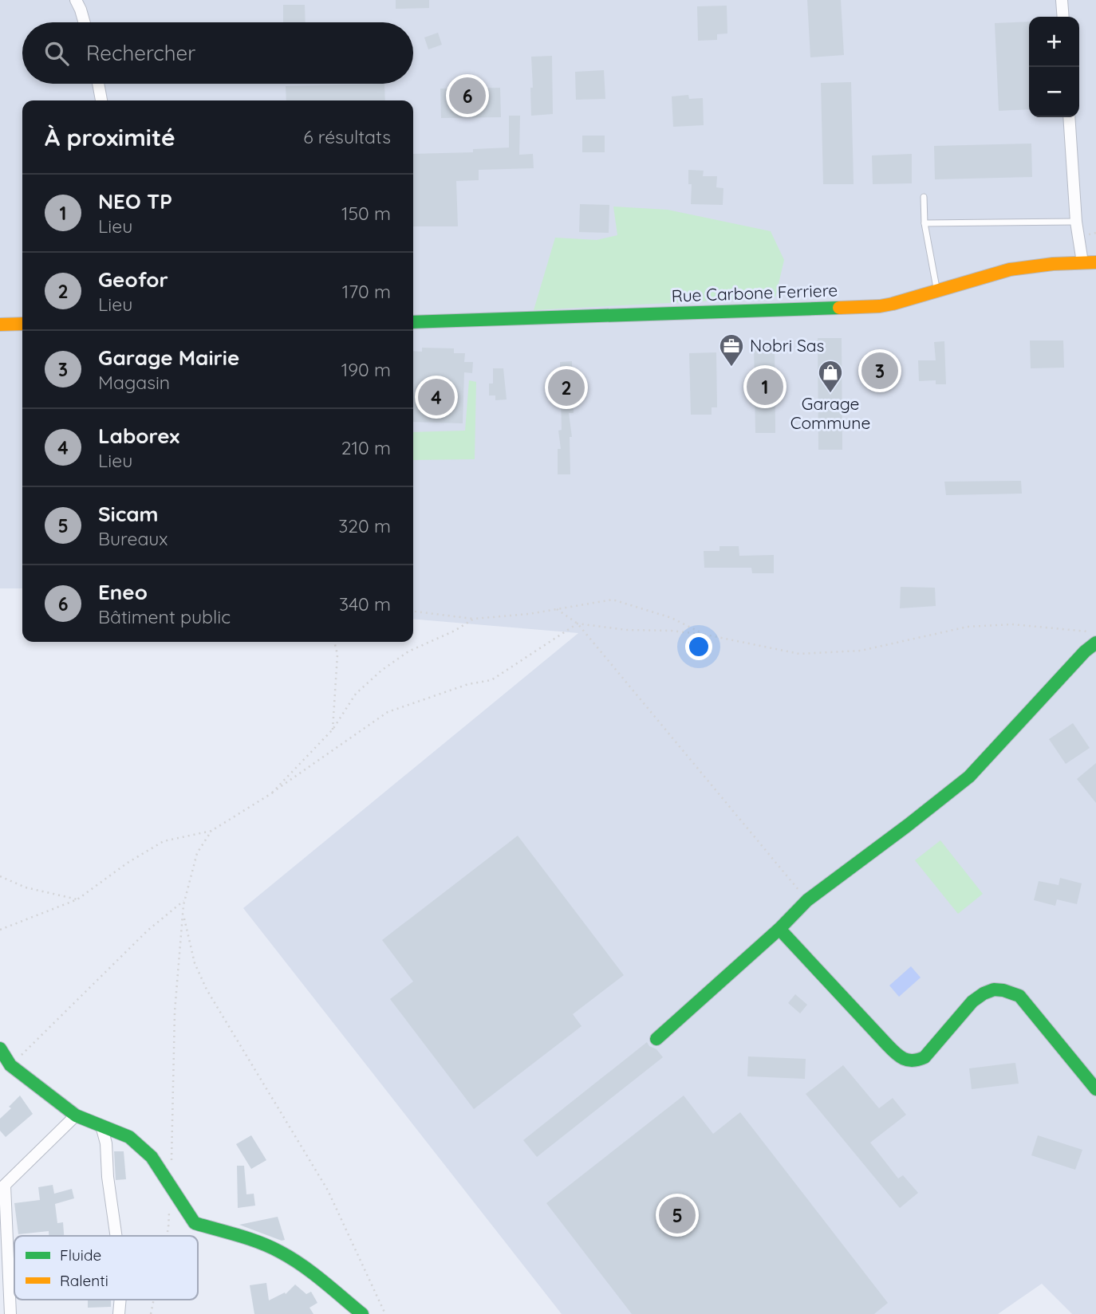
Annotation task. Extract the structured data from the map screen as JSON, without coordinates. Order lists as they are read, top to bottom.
{
  "streets": {
    "street": ["Rue Carbone Ferriere"]
  },
  "places": {
    "office": ["Nobri Sas"],
    "shop": ["Garage Commune"]
  },
  "legend": ["Fluide", "Ralenti"],
  "page": {
    "map_buttons": ["+", "−"],
    "search": "Rechercher",
    "pins": [
      "6",
      "3",
      "1",
      "2",
      "4",
      "5"
    ],
    "heading": ["À proximité", "6 résultats"],
    "list": [
      {
        "mark": "1",
        "name": "NEO TP",
        "note": "Lieu",
        "value": "150 m"
      },
      {
        "mark": "2",
        "name": "Geofor",
        "note": "Lieu",
        "value": "170 m"
      },
      {
        "mark": "3",
        "name": "Garage Mairie",
        "note": "Magasin",
        "value": "190 m"
      },
      {
        "mark": "4",
        "name": "Laborex",
        "note": "Lieu",
        "value": "210 m"
      },
      {
        "mark": "5",
        "name": "Sicam",
        "note": "Bureaux",
        "value": "320 m"
      },
      {
        "mark": "6",
        "name": "Eneo",
        "note": "Bâtiment public",
        "value": "340 m"
      }
    ]
  }
}
